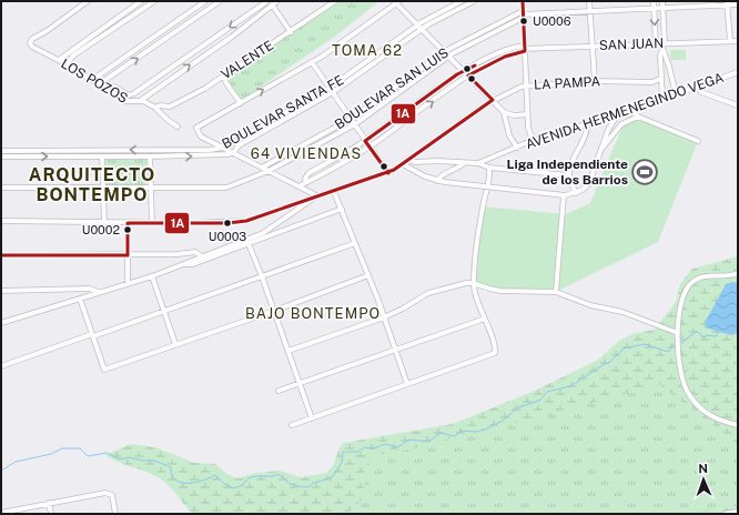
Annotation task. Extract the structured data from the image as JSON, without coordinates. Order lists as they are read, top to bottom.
{
  "streets": {
    "street": [
      "SAN JUAN",
      "VALENTE",
      "LOS POZOS",
      "LA PAMPA",
      "BOULEVAR SAN LUIS",
      "AVENIDA HERMENEGINDO VEGA",
      "BOULEVAR SANTA FE"
    ]
  },
  "crossings": [
    ["VALENTE", "LOS POZOS"],
    ["LA PAMPA", "AVENIDA HERMENEGINDO VEGA"]
  ],
  "districts": [
    "TOMA 62",
    "64 VIVIENDAS",
    "ARQUITECTO BONTEMPO",
    "BAJO BONTEMPO"
  ],
  "places": {
    "other": ["U0006", "U0003", "U0002"],
    "sports": ["Liga Independiente de los Barrios"]
  },
  "lines": ["transit line 1A"],
  "north": "top"
}
